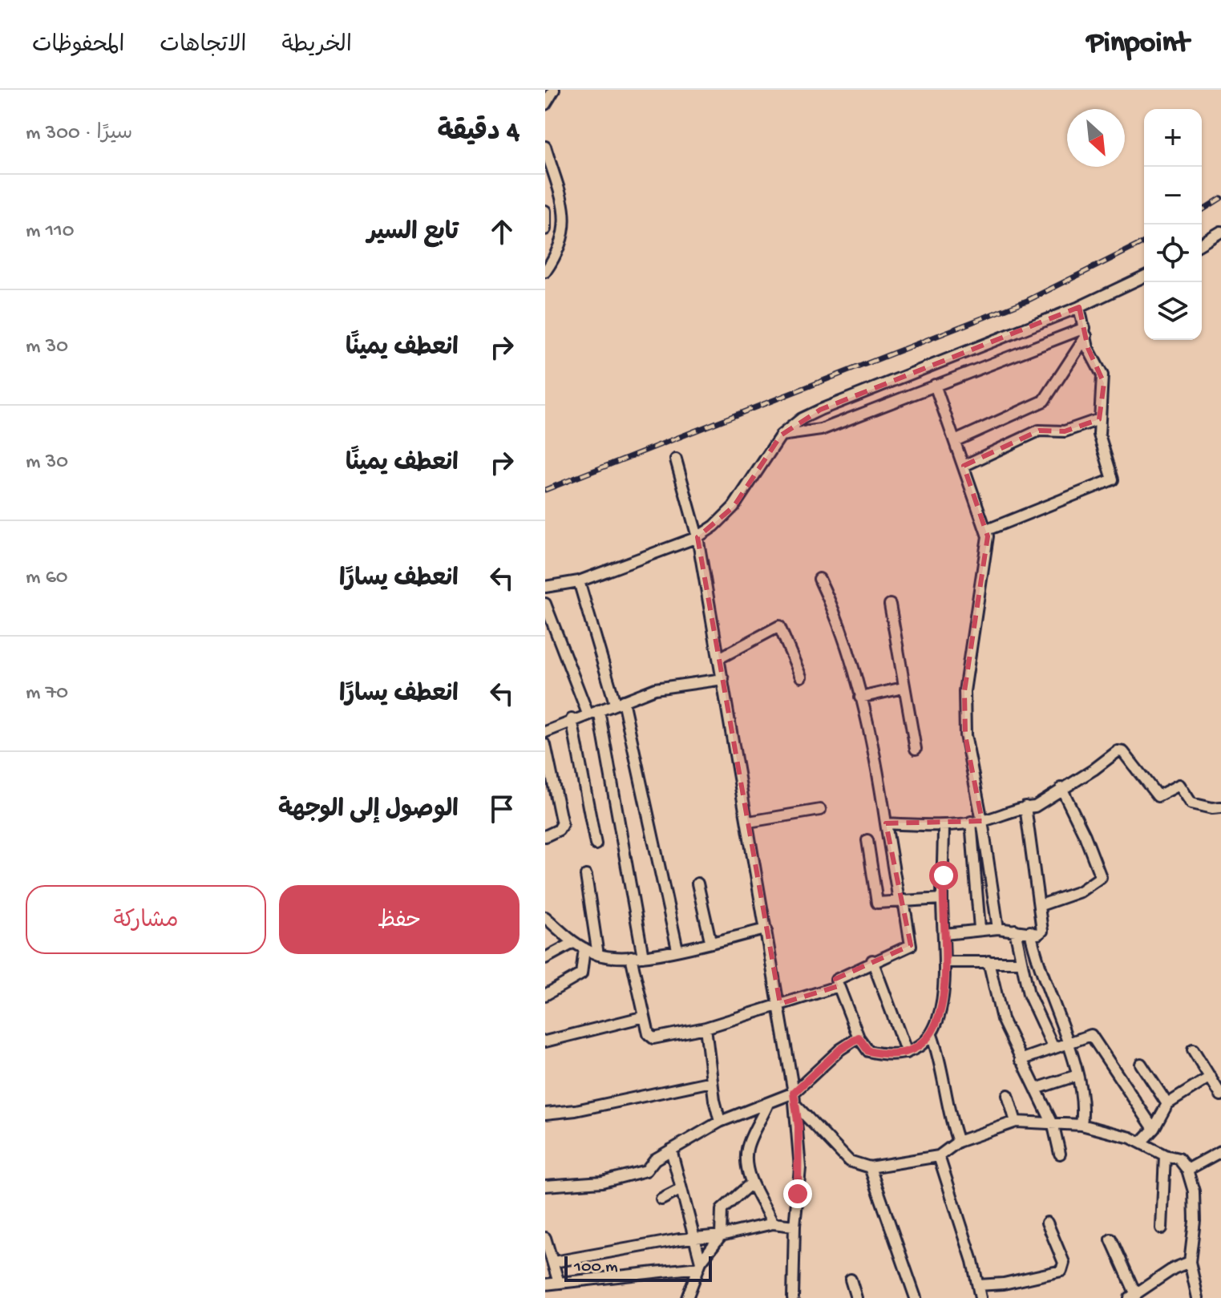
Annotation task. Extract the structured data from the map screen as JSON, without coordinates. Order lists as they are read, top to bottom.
{
  "scale_bar": "100 m",
  "north": "bottom right",
  "page": {
    "header": "Pinpoint",
    "nav": ["الخريطة", "الاتجاهات", "المحفوظات"],
    "heading": ["4 دقيقة", "سيرًا · 300 m"],
    "map_buttons": ["+", "−"],
    "list": [
      ["تابع السير", "110 m"],
      ["انعطف يمينًا", "30 m"],
      ["انعطف يمينًا", "30 m"],
      ["انعطف يسارًا", "60 m"],
      ["انعطف يسارًا", "70 m"],
      "الوصول إلى الوجهة"
    ],
    "buttons": ["حفظ", "مشاركة"],
    "scale": "100 m"
  }
}
